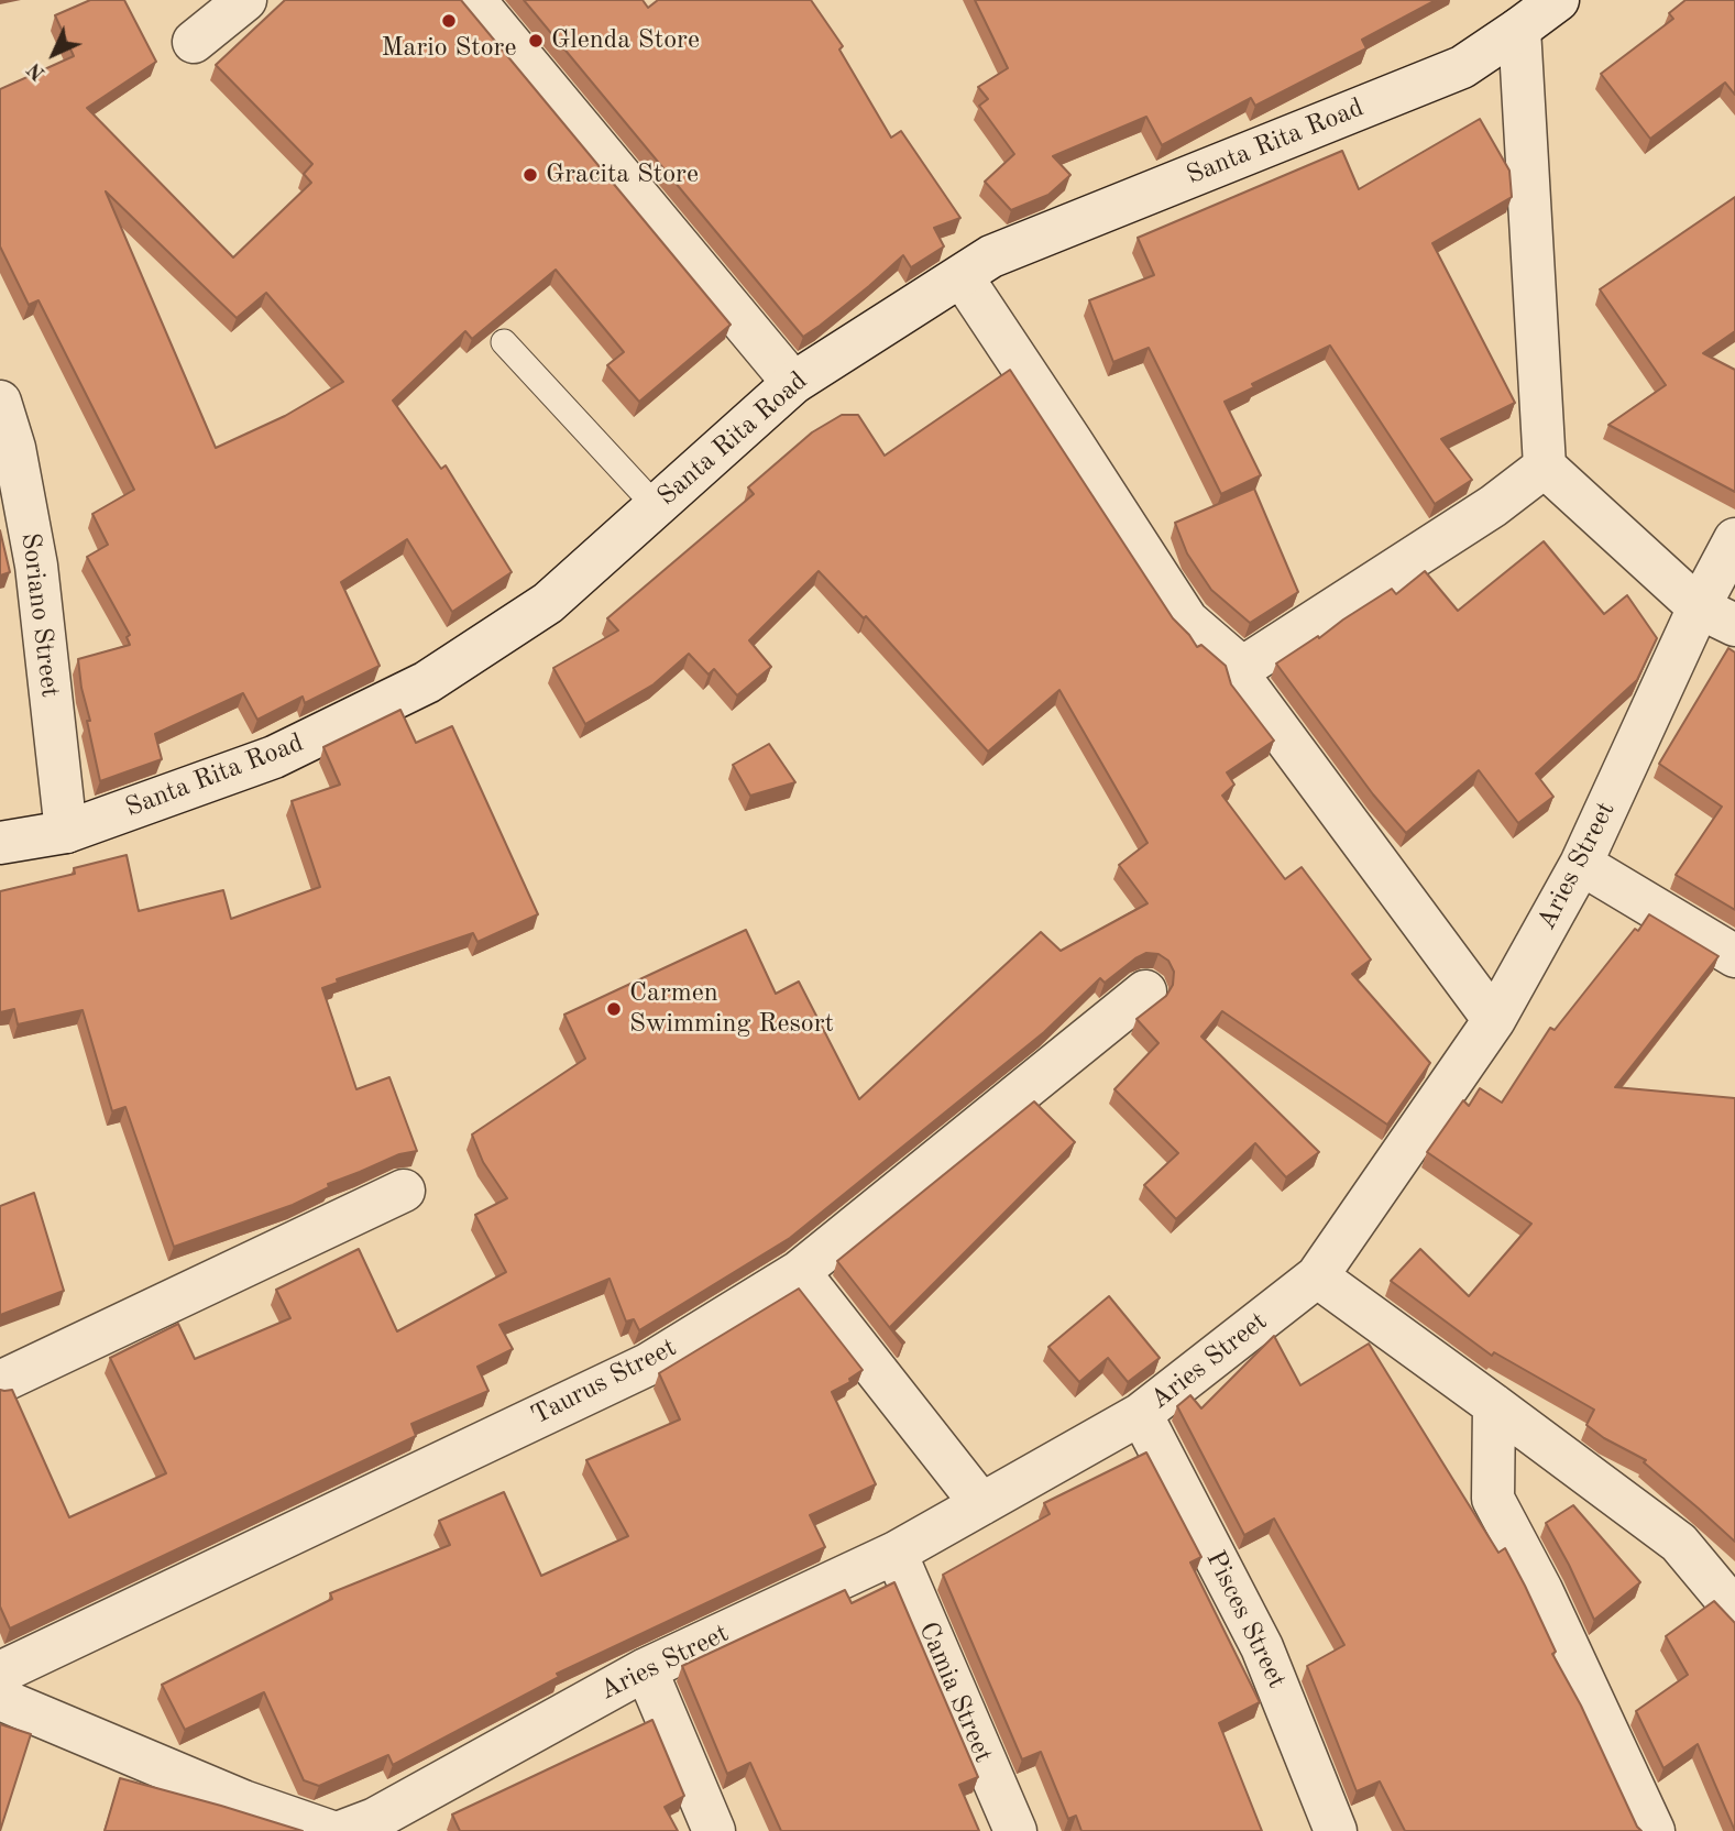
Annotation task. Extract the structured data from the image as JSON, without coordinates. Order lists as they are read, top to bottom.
{
  "streets": {
    "street": [
      "Santa Rita Road",
      "Soriano Street",
      "Aries Street",
      "Taurus Street",
      "Pisces Street",
      "Camia Street"
    ]
  },
  "crossings": [
    ["Santa Rita Road", "Soriano Street"],
    ["Aries Street", "Pisces Street"],
    ["Aries Street", "Camia Street"]
  ],
  "places": [
    "Mario Store",
    "Glenda Store",
    "Gracita Store",
    "Carmen Swimming Resort"
  ],
  "north": "bottom left"
}
